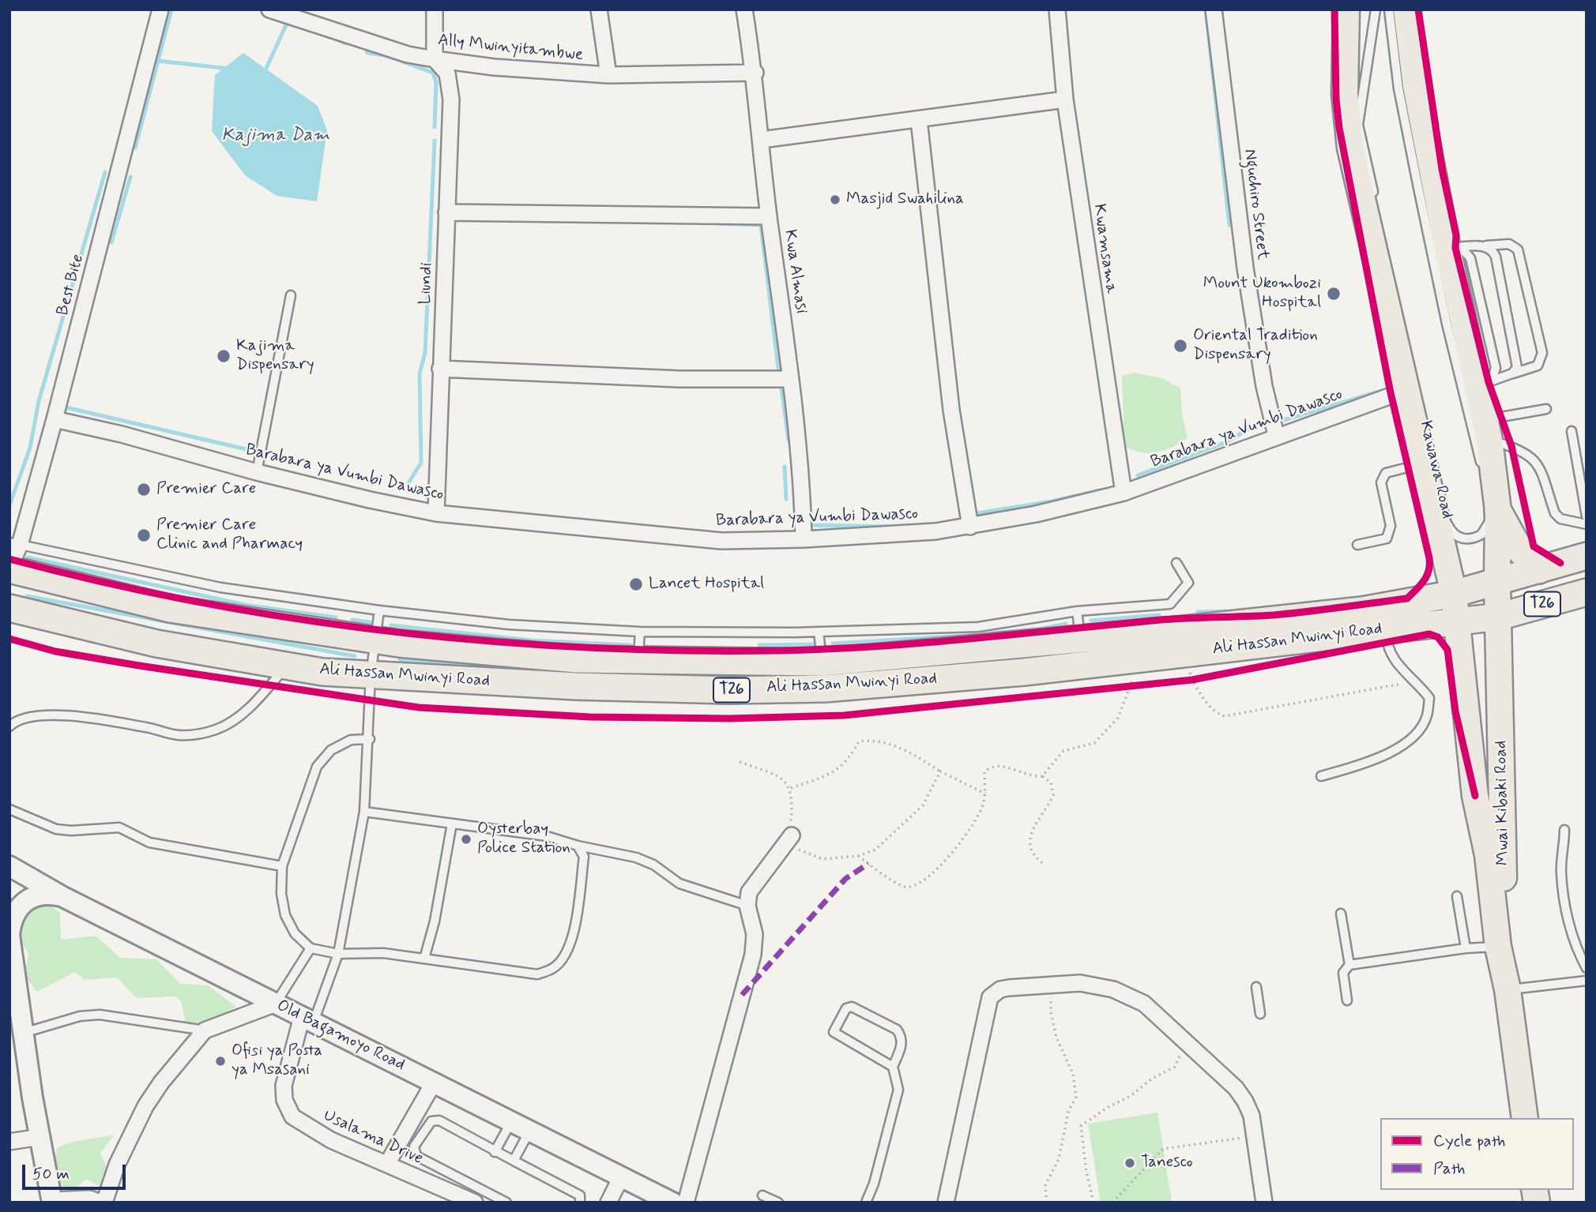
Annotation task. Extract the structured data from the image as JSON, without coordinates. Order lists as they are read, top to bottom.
{
  "streets": {
    "highway": ["T26", "Ali Hassan Mwinyi Road"],
    "main road": ["Kawawa Road", "Mwai Kibaki Road"],
    "street": [
      "Ally Mwinyitambwe",
      "Nguchiro Street",
      "Kwamsama",
      "Kwa Almasi",
      "Liundi",
      "Best Bite",
      "Barabara ya Vumbi Dawasco",
      "Old Bagamoyo Road",
      "Usalama Drive"
    ]
  },
  "crossings": [
    ["Ally Mwinyitambwe", "Kwa Almasi"],
    ["Ally Mwinyitambwe", "Liundi"],
    ["Nguchiro Street", "Barabara ya Vumbi Dawasco"],
    ["Kwamsama", "Barabara ya Vumbi Dawasco"],
    ["Kwa Almasi", "Barabara ya Vumbi Dawasco"],
    ["Liundi", "Barabara ya Vumbi Dawasco"],
    ["Best Bite", "Barabara ya Vumbi Dawasco"],
    ["Best Bite", "Ali Hassan Mwinyi Road"],
    ["Barabara ya Vumbi Dawasco", "Kawawa Road"],
    ["Kawawa Road", "Ali Hassan Mwinyi Road"],
    ["Kawawa Road", "Mwai Kibaki Road"],
    ["T26", "Ali Hassan Mwinyi Road"],
    ["T26", "Mwai Kibaki Road"],
    ["Ali Hassan Mwinyi Road", "Mwai Kibaki Road"],
    ["Old Bagamoyo Road", "Usalama Drive"]
  ],
  "water": ["Kajima Dam"],
  "places": [
    "Masjid Swahilina",
    "Mount Ukombozi Hospital",
    "Oriental Tradition Dispensary",
    "Kajima Dispensary",
    "Premier Care",
    "Premier Care Clinic and Pharmacy",
    "Lancet Hospital",
    "Oysterbay Police Station",
    "Ofisi ya Posta ya Msasani",
    "Tanesco"
  ],
  "legend": ["Cycle path", "Path"],
  "scale_bar": "50 m"
}
